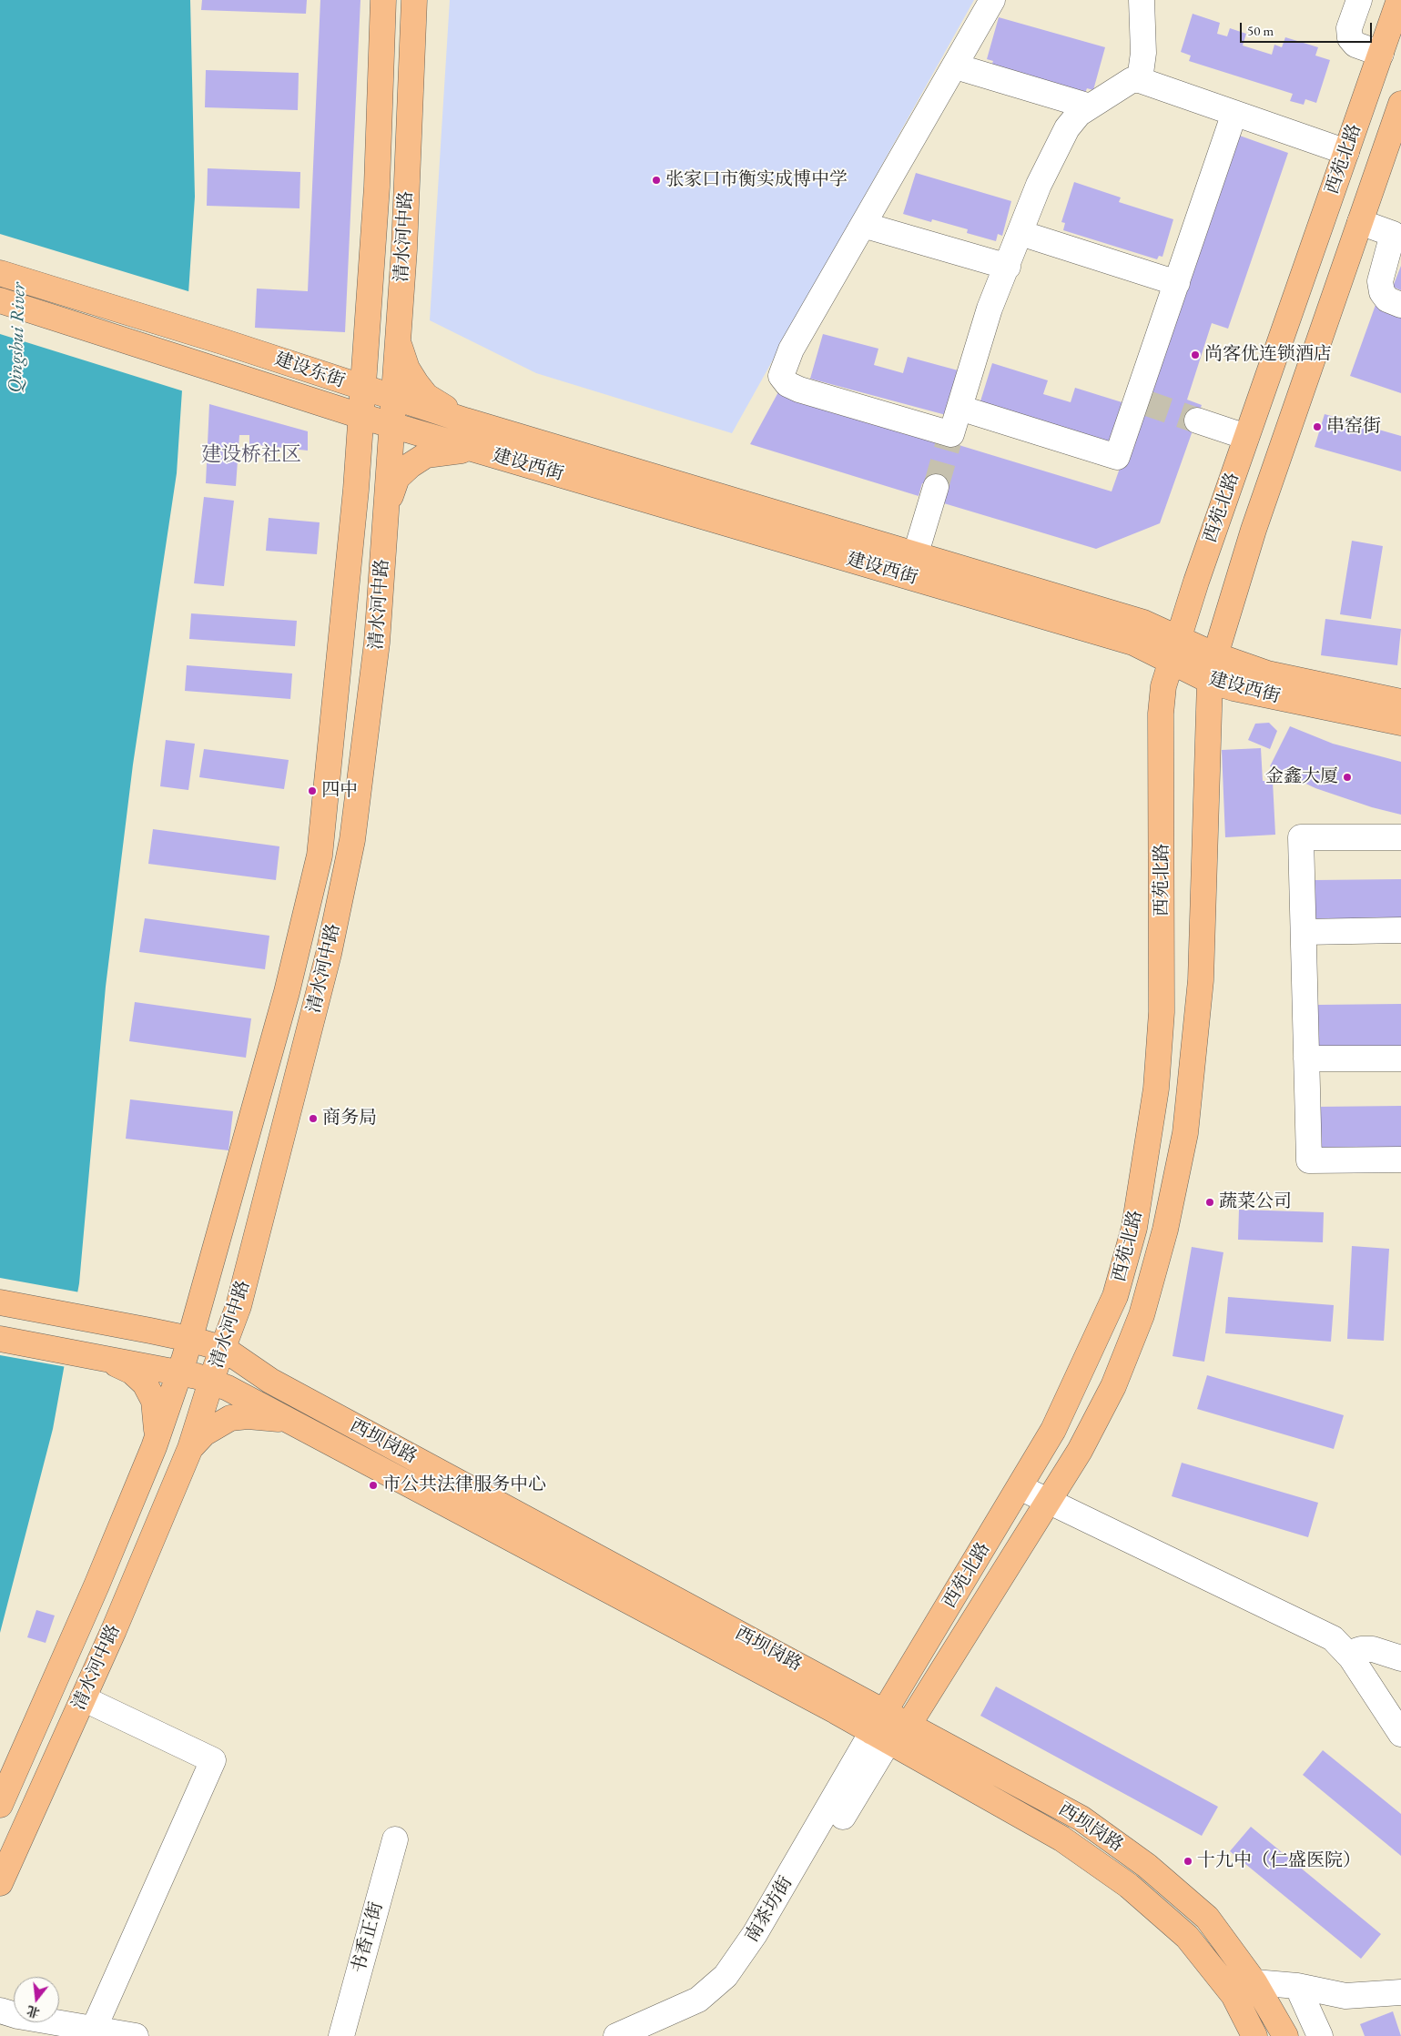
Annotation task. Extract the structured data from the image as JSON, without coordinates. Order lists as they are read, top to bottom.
{
  "streets": {
    "main road": [
      "西苑北路",
      "清水河中路",
      "建设东街",
      "建设西街",
      "西坝岗路"
    ],
    "street": ["南茶坊街", "书香正街"]
  },
  "crossings": [
    ["西苑北路", "建设西街"],
    ["西苑北路", "西坝岗路"],
    ["西苑北路", "南茶坊街"],
    ["清水河中路", "建设东街"],
    ["清水河中路", "建设西街"],
    ["清水河中路", "西坝岗路"],
    ["建设东街", "建设西街"],
    ["西坝岗路", "南茶坊街"]
  ],
  "districts": ["建设桥社区"],
  "water": ["Qingshui River"],
  "places": [
    "张家口市衡实成博中学",
    "尚客优连锁酒店",
    "串窑街",
    "金鑫大厦",
    "四中",
    "商务局",
    "蔬菜公司",
    "市公共法律服务中心",
    "十九中（仁盛医院）"
  ],
  "scale_bar": "50 m",
  "north": "bottom"
}
